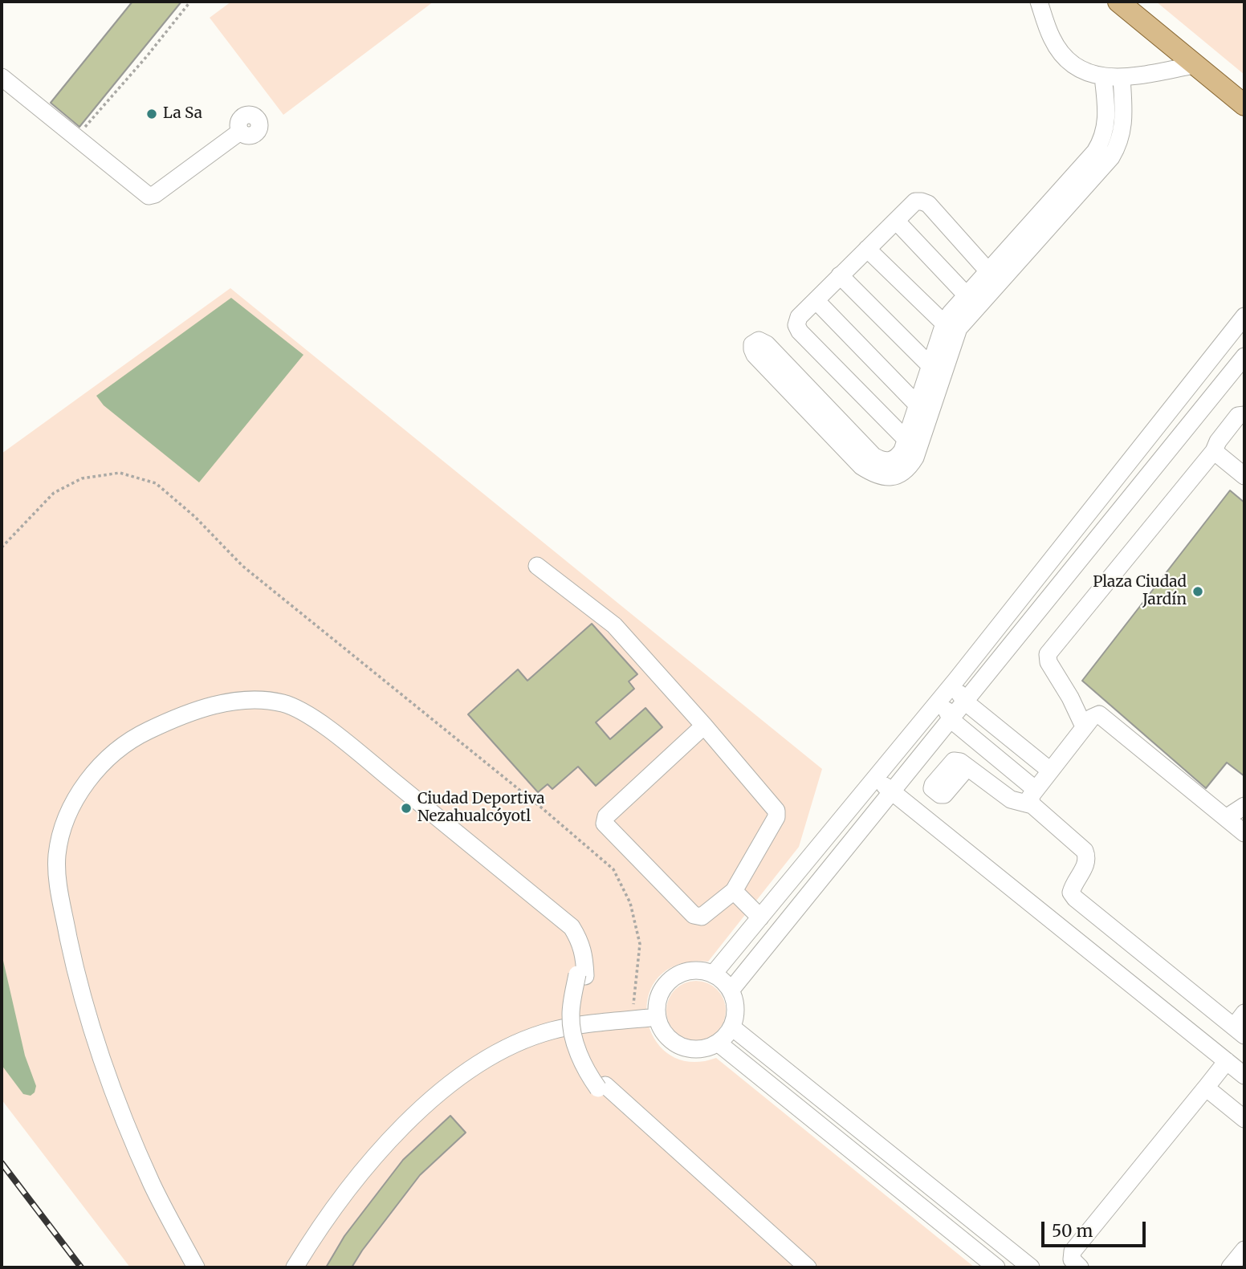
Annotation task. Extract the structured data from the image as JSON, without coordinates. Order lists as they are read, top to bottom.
{
  "places": ["La Sa", "Plaza Ciudad Jardín", "Ciudad Deportiva Nezahualcóyotl"],
  "scale_bar": "50 m"
}
